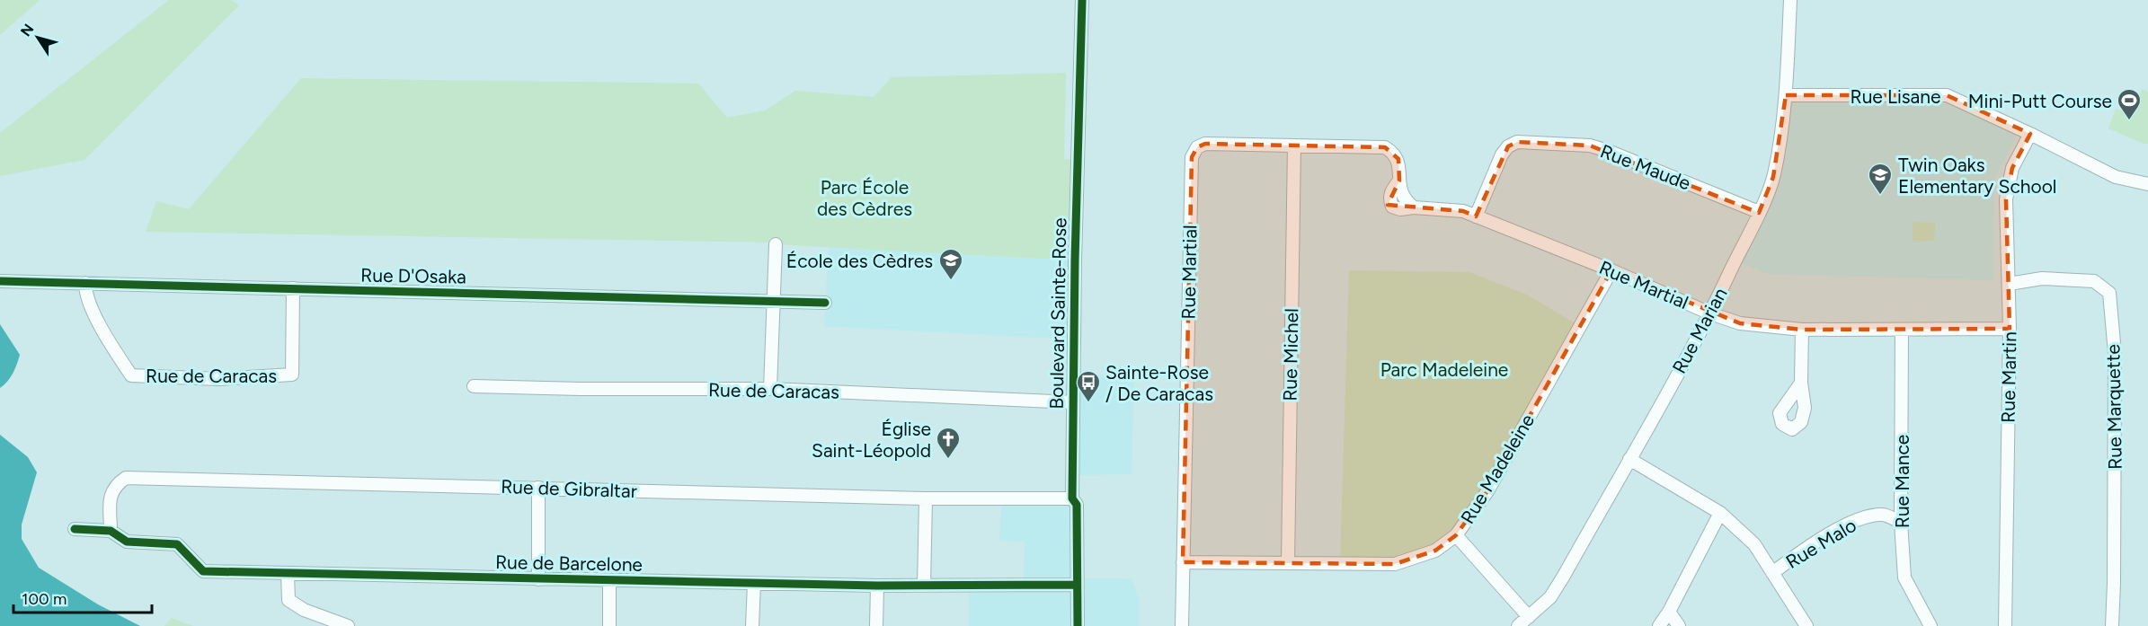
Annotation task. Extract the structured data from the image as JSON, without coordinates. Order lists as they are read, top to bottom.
{
  "streets": {
    "street": [
      "Rue Lisane",
      "Rue Maude",
      "Rue Martial",
      "Rue D'Osaka",
      "Boulevard Sainte-Rose",
      "Rue Marian",
      "Rue Michel",
      "Rue de Caracas",
      "Rue Martin",
      "Rue Marquette",
      "Rue Madeleine",
      "Rue Mance",
      "Rue de Gibraltar",
      "Rue Malo",
      "Rue de Barcelone"
    ]
  },
  "crossings": [
    ["Rue Lisane", "Rue Marian"],
    ["Rue Lisane", "Rue Martin"],
    ["Rue Maude", "Rue Martial"],
    ["Rue Maude", "Rue Marian"],
    ["Rue Martial", "Rue Marian"],
    ["Rue Martial", "Rue Michel"],
    ["Rue Martial", "Rue Martin"],
    ["Rue Martial", "Rue Madeleine"],
    ["Rue Martial", "Rue Mance"],
    ["Rue D'Osaka", "Rue de Caracas"],
    ["Boulevard Sainte-Rose", "Rue de Caracas"],
    ["Boulevard Sainte-Rose", "Rue de Gibraltar"],
    ["Boulevard Sainte-Rose", "Rue de Barcelone"],
    ["Rue Michel", "Rue Madeleine"],
    ["Rue Martin", "Rue Marquette"],
    ["Rue Mance", "Rue Malo"],
    ["Rue de Gibraltar", "Rue de Barcelone"]
  ],
  "parks": ["Parc École des Cèdres", "Parc Madeleine"],
  "places": {
    "sports": ["Mini-Putt Course"],
    "school or university": ["Twin Oaks Elementary School", "École des Cèdres"],
    "bus stop": ["Sainte-Rose / De Caracas"],
    "church": ["Église Saint-Léopold"]
  },
  "scale_bar": "100 m",
  "north": "top left"
}
